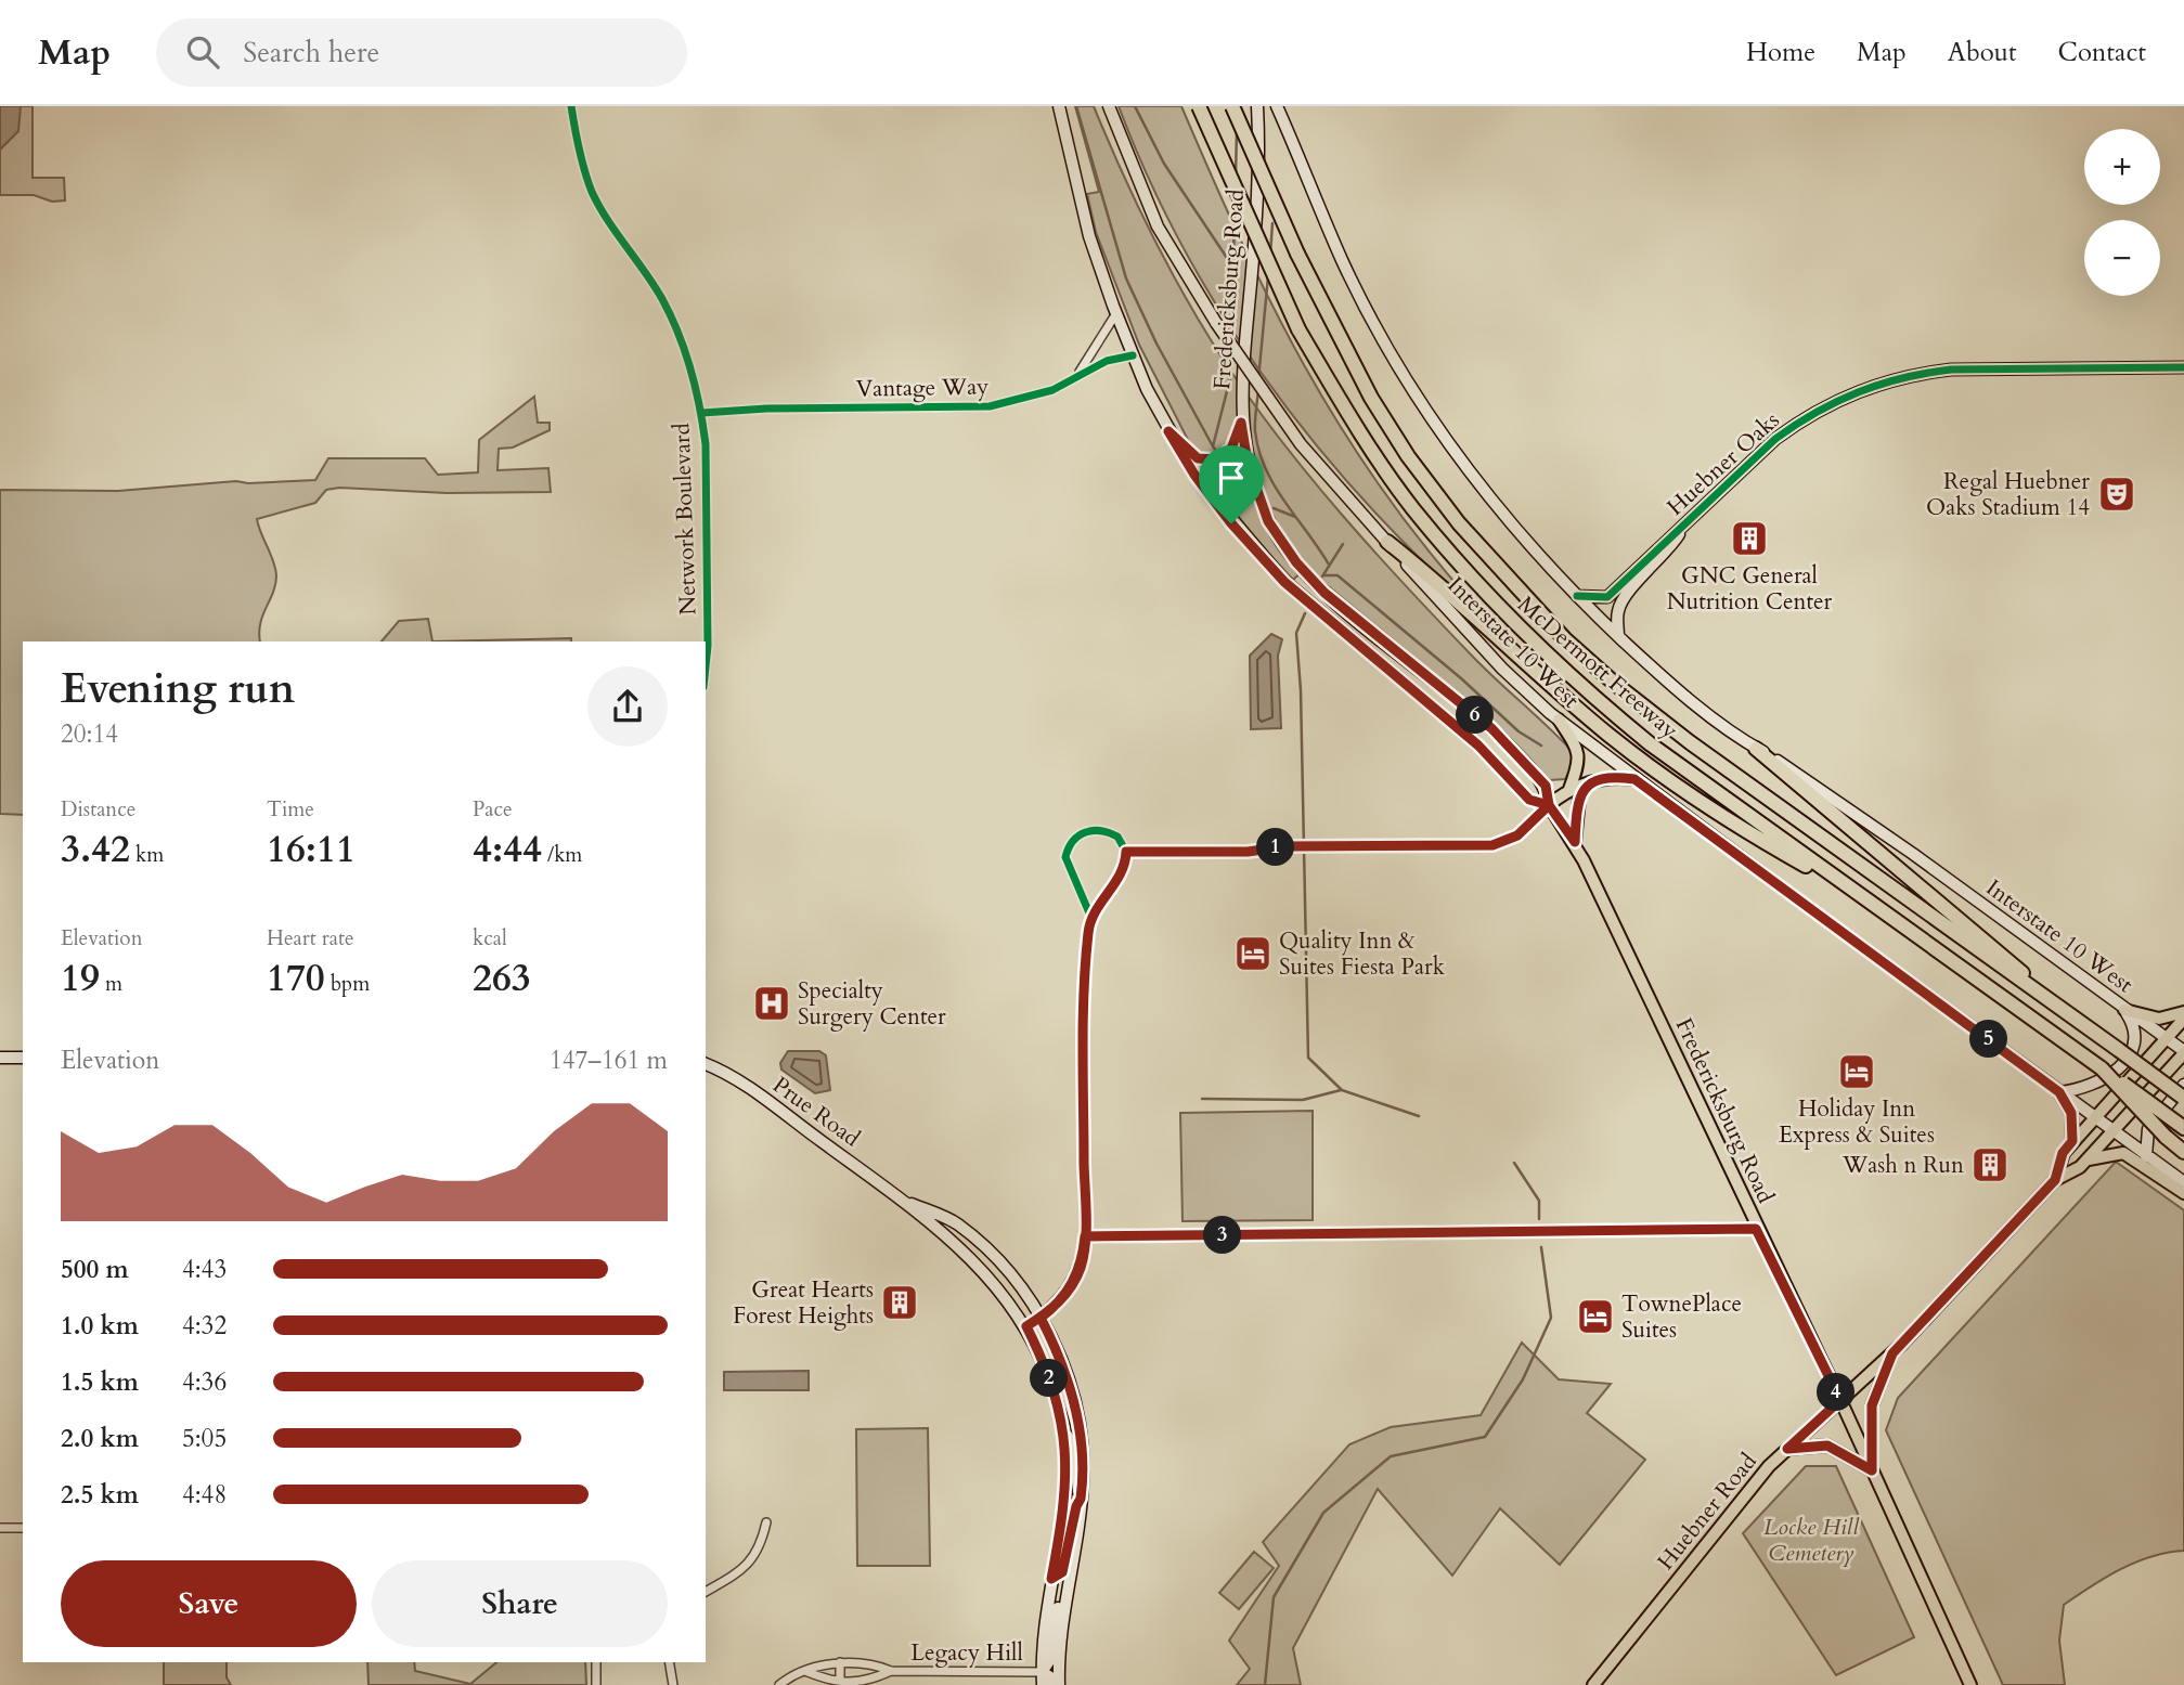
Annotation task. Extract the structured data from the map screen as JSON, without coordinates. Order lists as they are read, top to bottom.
{
  "streets": {
    "highway": ["McDermott Freeway"],
    "main road": [
      "Fredericksburg Road",
      "Huebner Oaks",
      "Interstate 10 West",
      "Prue Road",
      "Huebner Road"
    ],
    "street": ["Vantage Way", "Network Boulevard", "Legacy Hill"]
  },
  "crossings": [
    ["Fredericksburg Road", "Vantage Way"],
    ["Fredericksburg Road", "Huebner Road"],
    ["Vantage Way", "Network Boulevard"],
    ["Huebner Oaks", "Interstate 10 West"],
    ["Interstate 10 West", "Huebner Road"]
  ],
  "parks": ["Locke Hill Cemetery"],
  "places": {
    "theatre": ["Regal Huebner Oaks Stadium 14"],
    "building": ["GNC General Nutrition Center", "Wash n Run", "Great Hearts Forest Heights"],
    "hotel": ["Quality Inn & Suites Fiesta Park", "Holiday Inn Express & Suites", "TownePlace Suites"],
    "hospital": ["Specialty Surgery Center"]
  },
  "page": {
    "header": "Map",
    "search": "Search here",
    "nav": [
      "Home",
      "Map",
      "About",
      "Contact"
    ],
    "map_buttons": ["+", "−"],
    "heading": ["Evening run", "20:14"],
    "pins": [
      "6",
      "1",
      "5",
      "3",
      "2",
      "4"
    ],
    "stats": [
      ["Distance", "3.42 km"],
      ["Time", "16:11"],
      ["Pace", "4:44 /km"],
      ["Elevation", "19 m"],
      ["Heart rate", "170 bpm"],
      ["kcal", "263"]
    ],
    "chart": ["Elevation", "147–161 m"],
    "list": [
      {
        "name": "500 m",
        "note": "4:43"
      },
      {
        "name": "1.0 km",
        "note": "4:32"
      },
      {
        "name": "1.5 km",
        "note": "4:36"
      },
      {
        "name": "2.0 km",
        "note": "5:05"
      },
      {
        "name": "2.5 km",
        "note": "4:48"
      }
    ],
    "buttons": ["Save", "Share"]
  }
}
